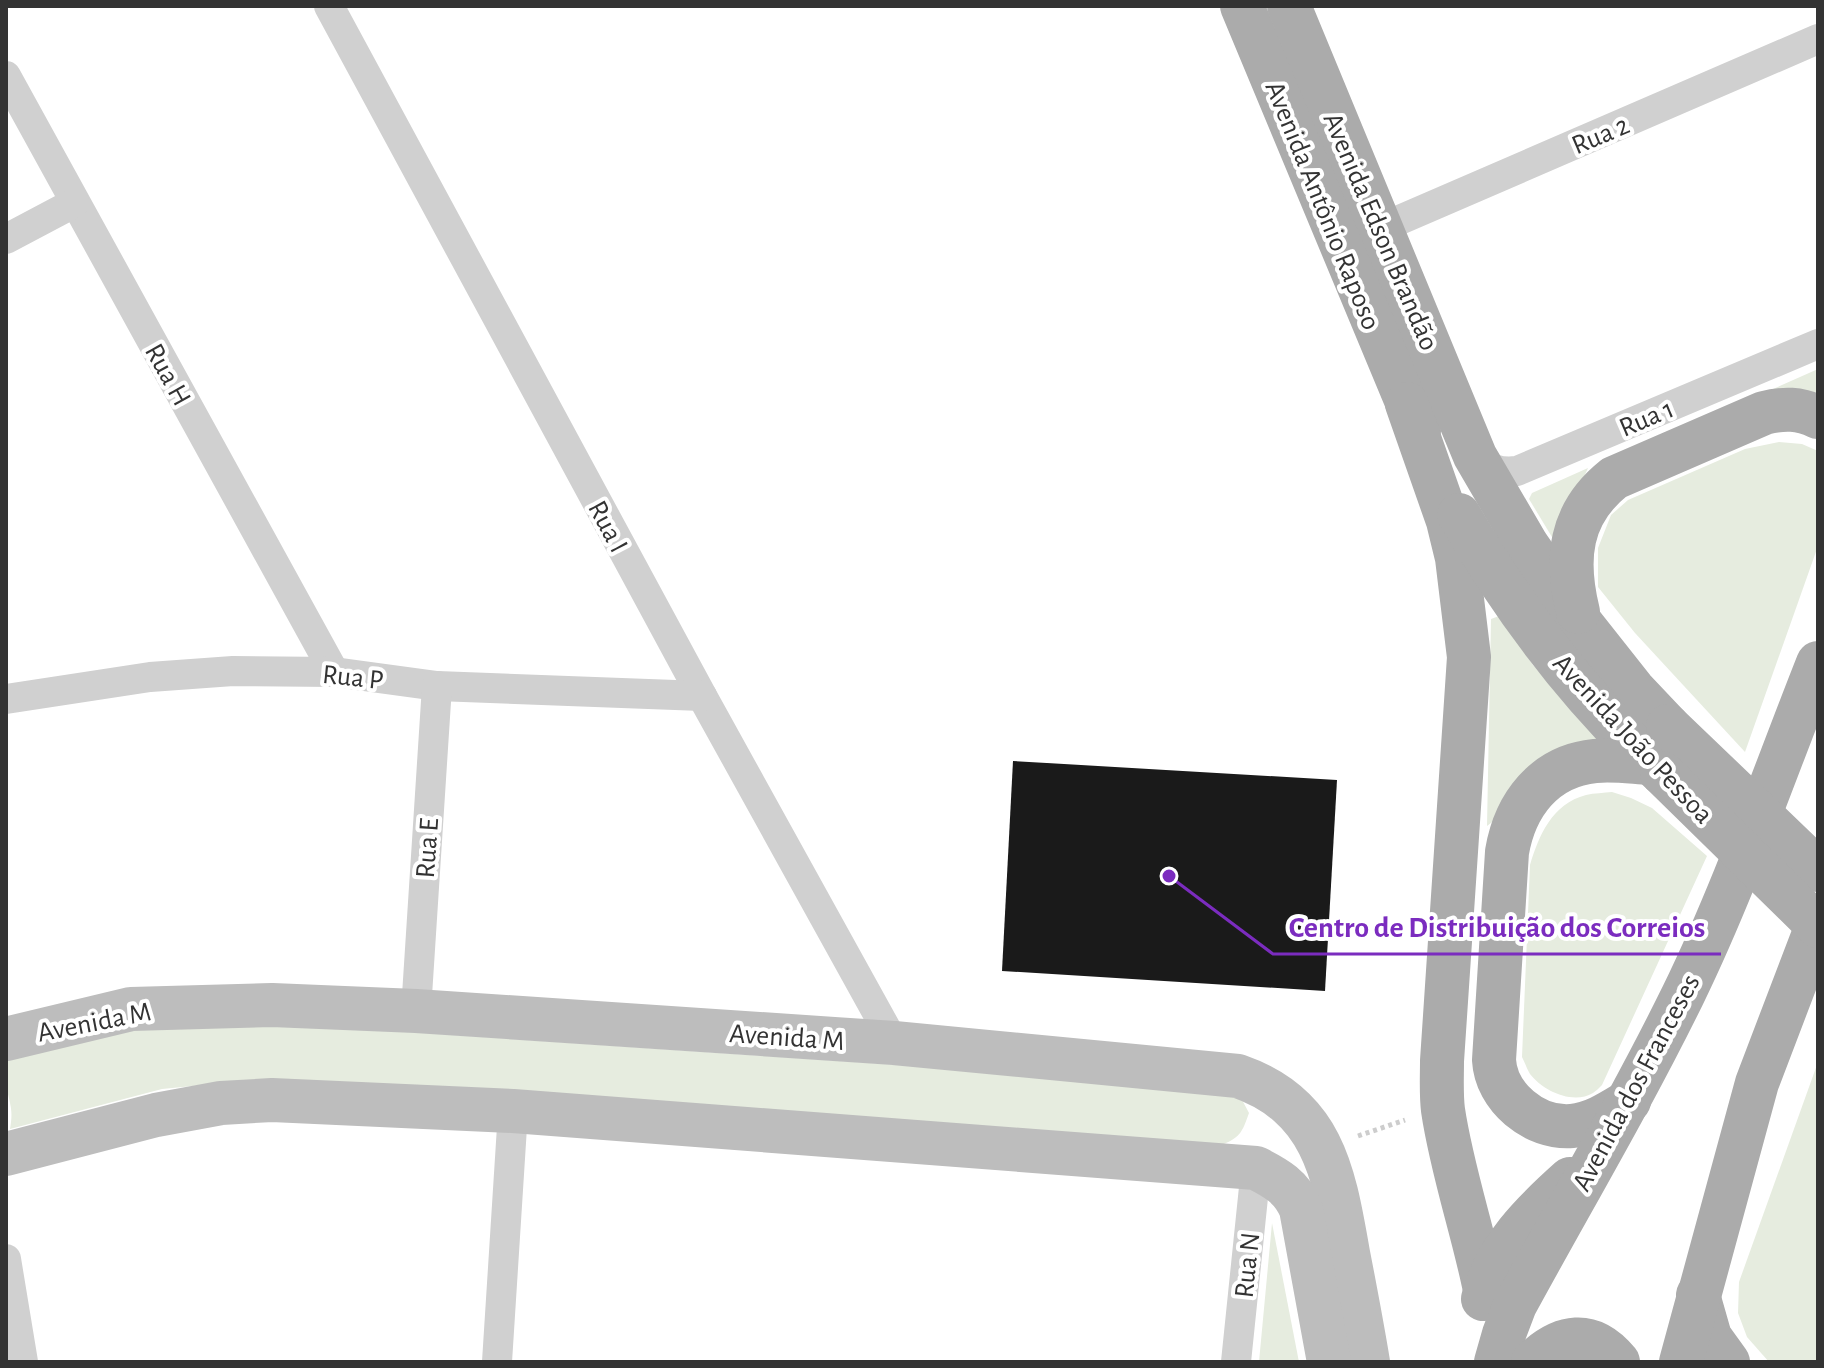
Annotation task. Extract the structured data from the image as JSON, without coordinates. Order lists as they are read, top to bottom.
{
  "streets": {
    "main road": [
      "Avenida Antônio Raposo",
      "Avenida Edson Brandão",
      "Avenida João Pessoa",
      "Avenida dos Franceses"
    ],
    "street": [
      "Rua 2",
      "Rua H",
      "Rua 1",
      "Rua I",
      "Rua P",
      "Rua E",
      "Avenida M",
      "Rua N"
    ]
  },
  "crossings": [
    ["Rua 2", "Avenida Edson Brandão"],
    ["Avenida Antônio Raposo", "Avenida João Pessoa"],
    ["Avenida Edson Brandão", "Rua 1"],
    ["Avenida Edson Brandão", "Avenida João Pessoa"],
    ["Rua H", "Rua P"],
    ["Rua 1", "Avenida João Pessoa"],
    ["Rua I", "Rua P"],
    ["Rua I", "Avenida M"],
    ["Rua P", "Rua E"],
    ["Rua E", "Avenida M"]
  ],
  "places": ["Centro de Distribuição dos Correios"]
}
